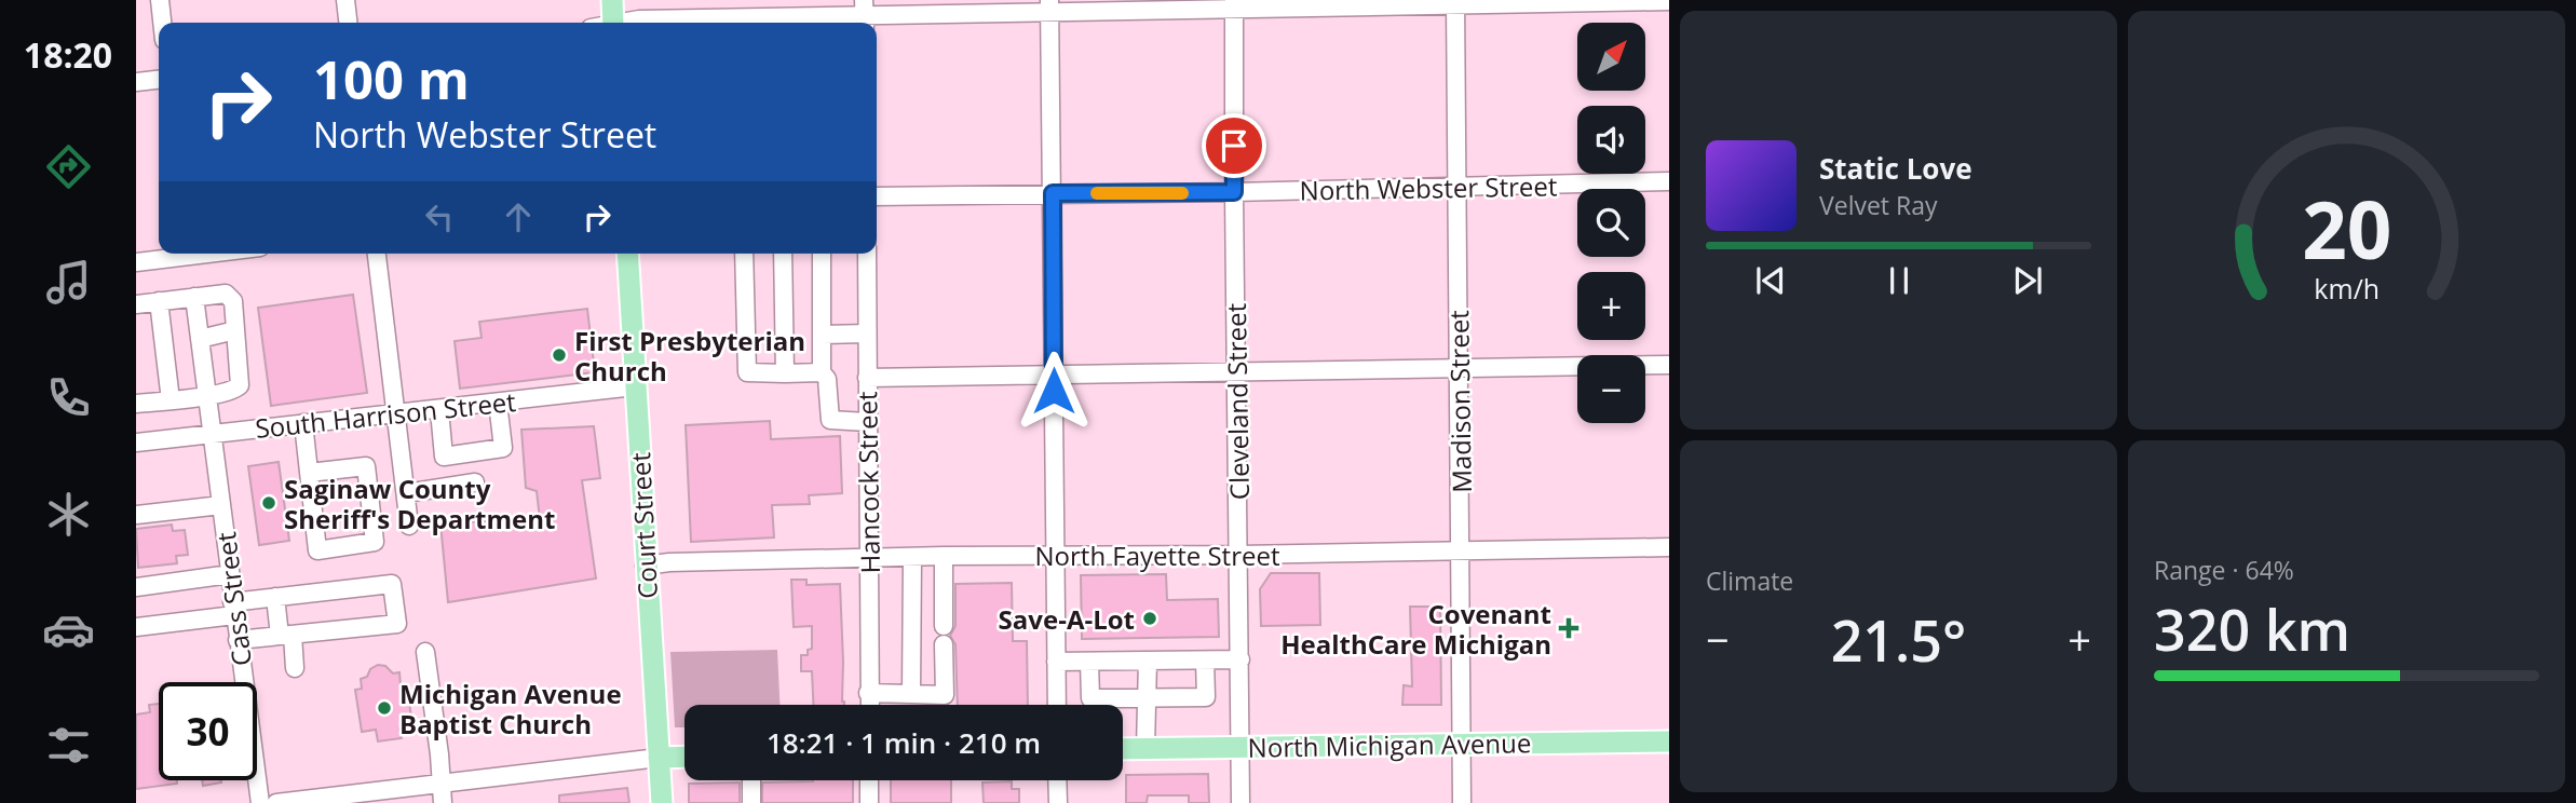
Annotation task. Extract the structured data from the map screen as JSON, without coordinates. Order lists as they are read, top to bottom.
{
  "streets": {
    "main road": ["Court Street", "North Michigan Avenue"],
    "street": [
      "North Webster Street",
      "Cleveland Street",
      "Madison Street",
      "South Harrison Street",
      "Hancock Street",
      "North Fayette Street",
      "Cass Street"
    ]
  },
  "crossings": [
    ["North Webster Street", "Cleveland Street"],
    ["North Webster Street", "Madison Street"],
    ["Cleveland Street", "North Fayette Street"],
    ["Cleveland Street", "North Michigan Avenue"],
    ["Madison Street", "North Fayette Street"],
    ["Madison Street", "North Michigan Avenue"],
    ["South Harrison Street", "Court Street"],
    ["South Harrison Street", "Cass Street"],
    ["Hancock Street", "North Fayette Street"],
    ["Court Street", "North Fayette Street"]
  ],
  "places": {
    "other": [
      "First Presbyterian Church",
      "Saginaw County Sheriff's Department",
      "Save-A-Lot",
      "Michigan Avenue Baptist Church"
    ],
    "health": ["Covenant HealthCare Michigan"]
  },
  "north": "top right",
  "page": {
    "tabs": "18:20",
    "map_buttons": ["+", "−"],
    "turn": ["100 m", "North Webster Street"],
    "song": ["Static Love", "Velvet Ray"],
    "tile": [
      "Climate",
      ["Range · 64%", "320 km"]
    ],
    "heat": ["−", "21.5°", "+"],
    "limit": "30",
    "trip": "18:21 · 1 min · 210 m",
    "gauge": ["20", "km/h"]
  }
}
